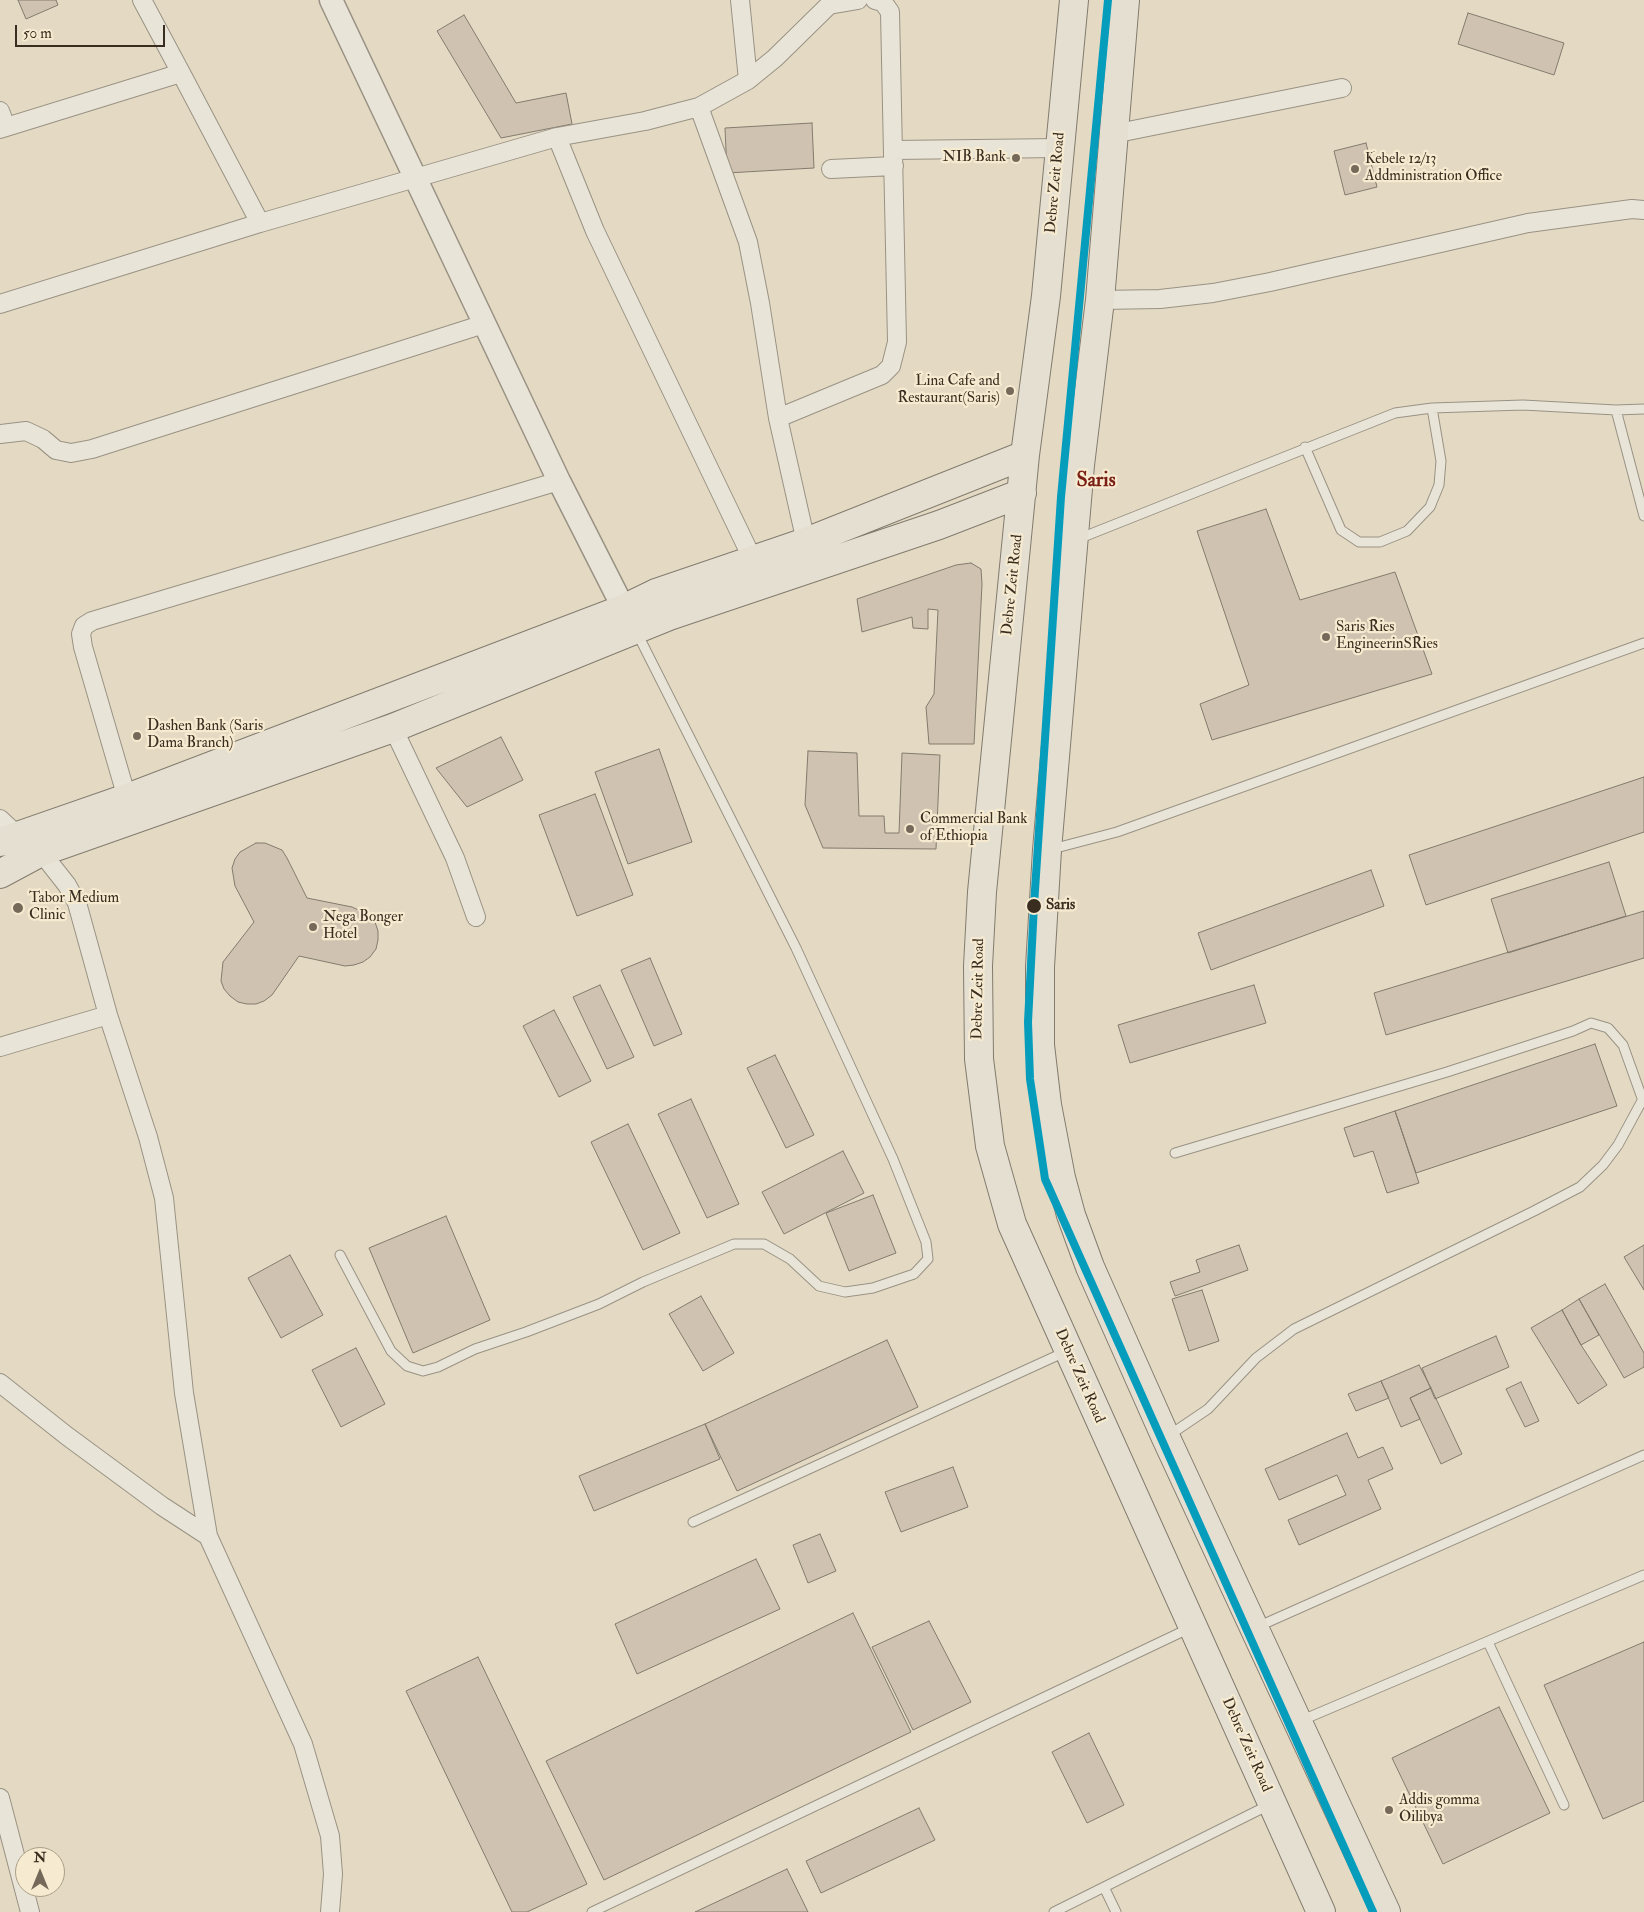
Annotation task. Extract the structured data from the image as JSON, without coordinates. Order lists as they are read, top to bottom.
{
  "streets": {
    "main road": ["Debre Zeit Road"]
  },
  "districts": ["Saris"],
  "places": [
    "NIB Bank",
    "Kebele 12/13 Addministration Office",
    "Lina Cafe and Restaurant(Saris)",
    "Saris Ries EngineerinSRies",
    "Dashen Bank (Saris Dama Branch)",
    "Commercial Bank of Ethiopia",
    "Saris",
    "Tabor Medium Clinic",
    "Nega Bonger Hotel",
    "Addis gomma Oilibya"
  ],
  "scale_bar": "50 m",
  "north": "top"
}
